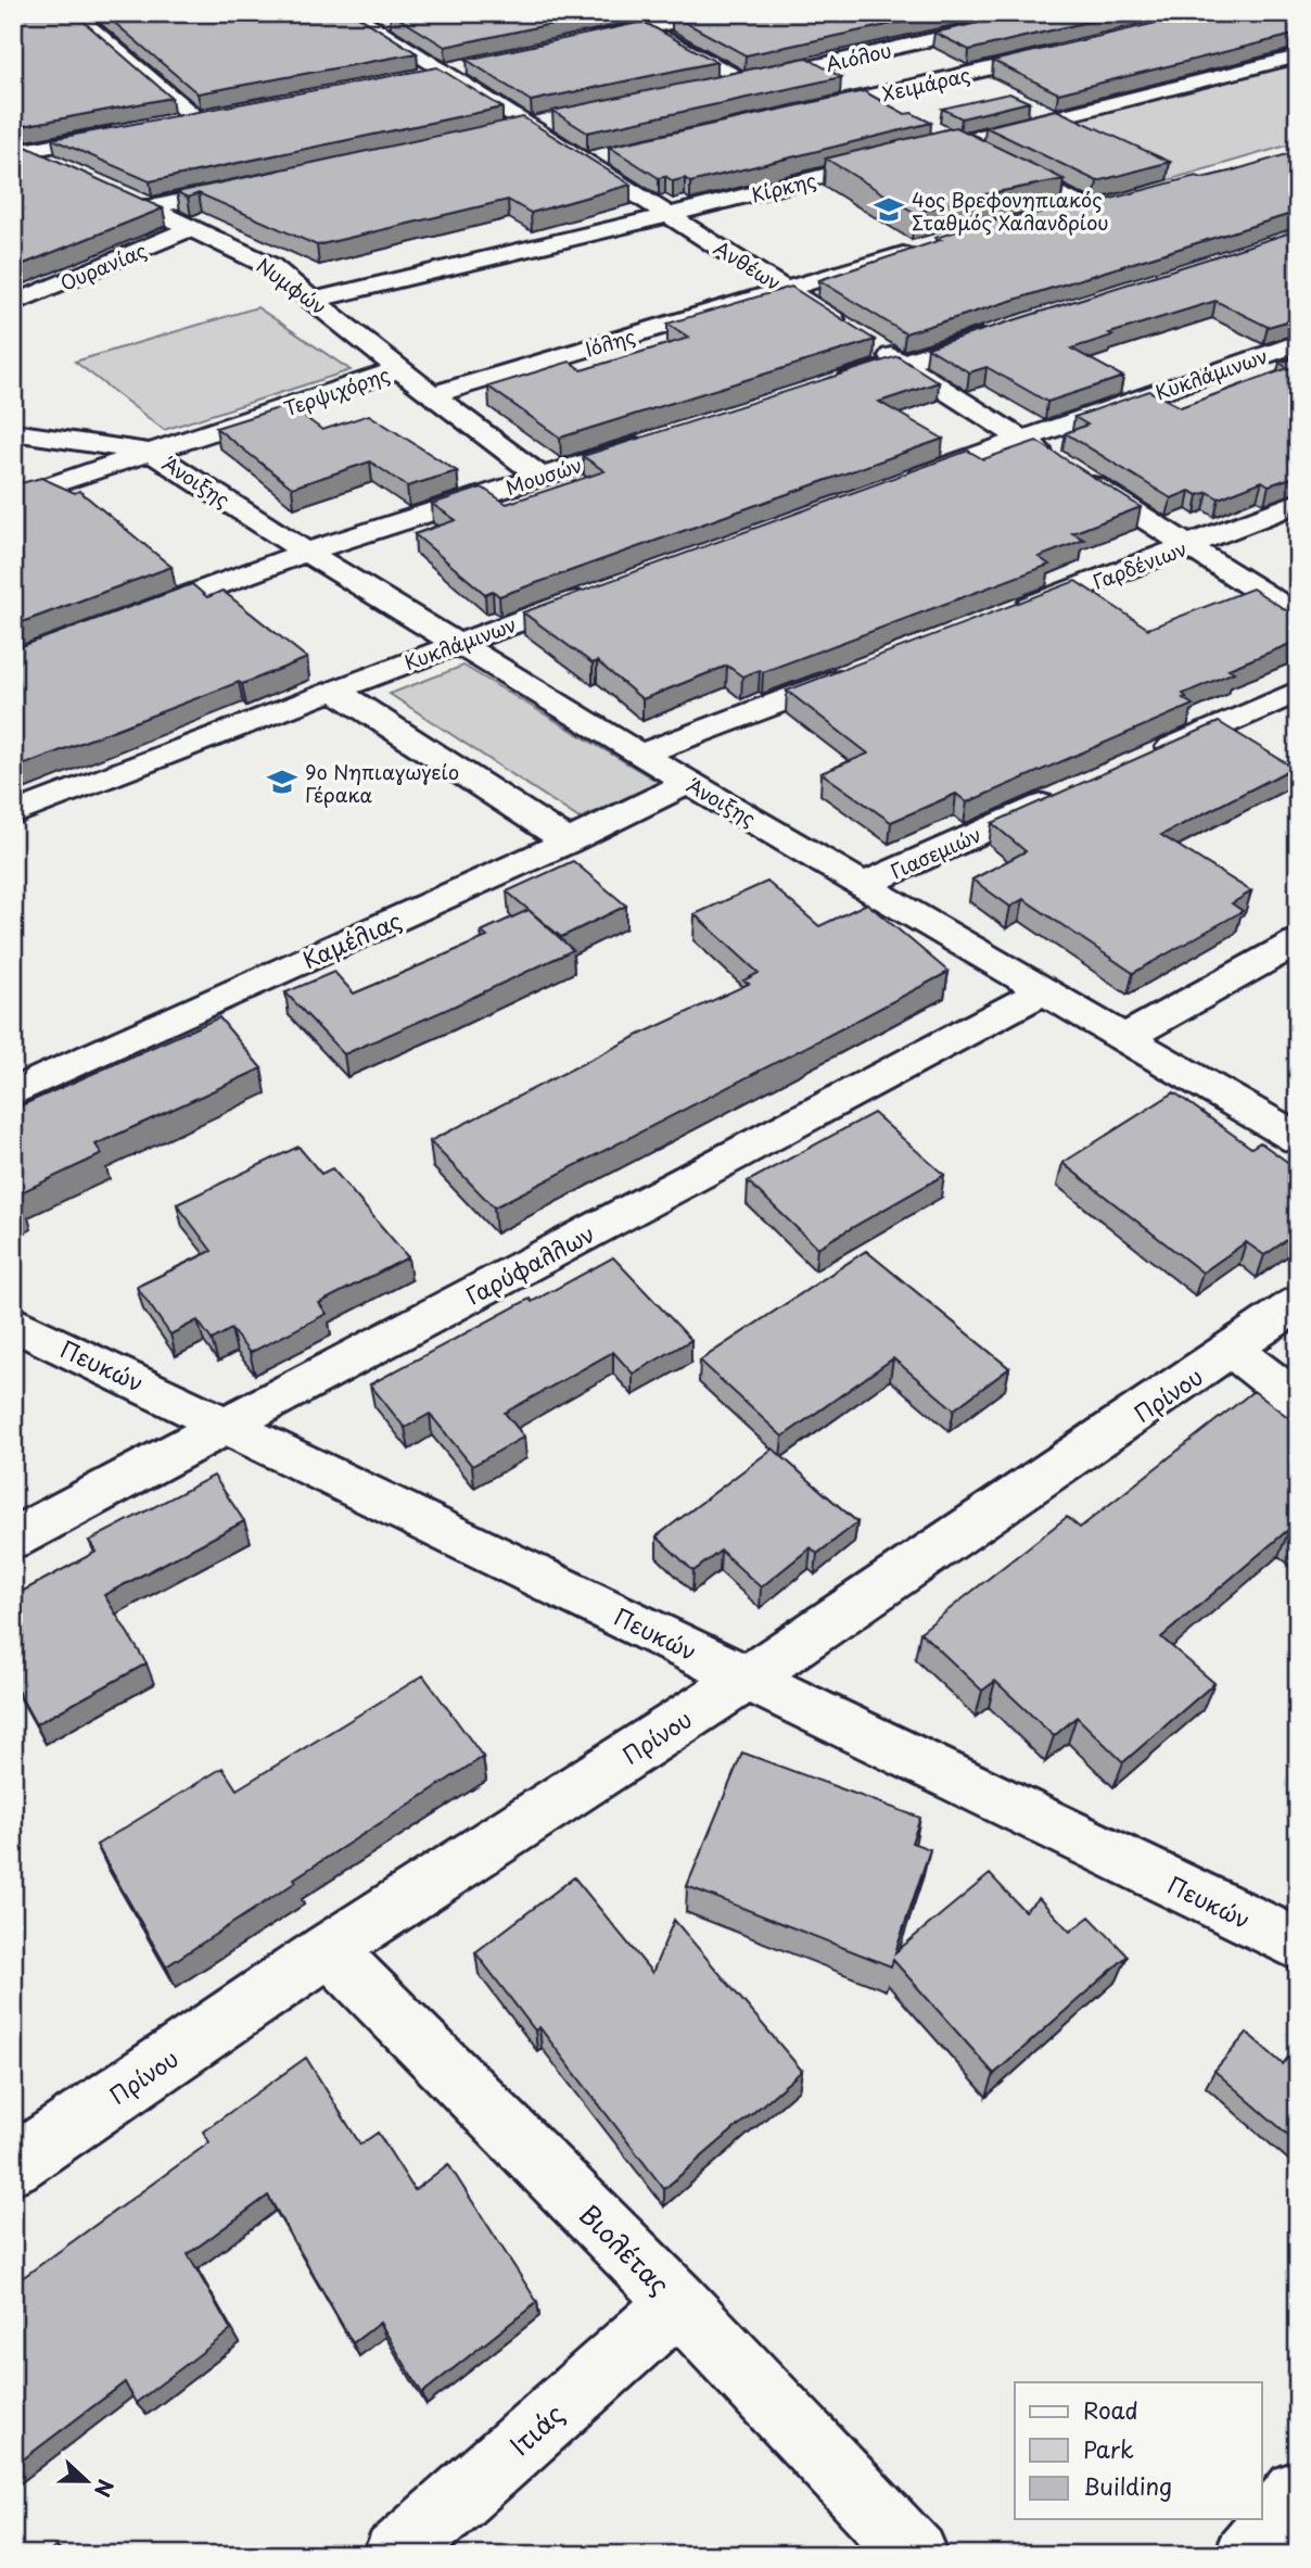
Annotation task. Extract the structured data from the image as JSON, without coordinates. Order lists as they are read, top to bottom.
{
  "streets": {
    "street": [
      "Αιόλου",
      "Χειμάρας",
      "Κίρκης",
      "Ανθέων",
      "Ουρανίας",
      "Νυμφών",
      "Ιόλης",
      "Κυκλάμινων",
      "Τερψιχόρης",
      "Μουσών",
      "Άνοιξης",
      "Γαρδένιων",
      "Γιασεμιών",
      "Καμέλιας",
      "Γαρύφαλλων",
      "Πευκών",
      "Πρίνου",
      "Βιολέτας",
      "Ιτιάς"
    ]
  },
  "crossings": [
    ["Κίρκης", "Ανθέων"],
    ["Κίρκης", "Νυμφών"],
    ["Ανθέων", "Ιόλης"],
    ["Ουρανίας", "Νυμφών"],
    ["Νυμφών", "Ιόλης"],
    ["Νυμφών", "Τερψιχόρης"],
    ["Νυμφών", "Μουσών"],
    ["Κυκλάμινων", "Άνοιξης"],
    ["Τερψιχόρης", "Άνοιξης"],
    ["Μουσών", "Άνοιξης"],
    ["Άνοιξης", "Γιασεμιών"],
    ["Άνοιξης", "Καμέλιας"],
    ["Άνοιξης", "Γαρύφαλλων"],
    ["Γαρύφαλλων", "Πευκών"],
    ["Πευκών", "Πρίνου"],
    ["Πρίνου", "Βιολέτας"],
    ["Βιολέτας", "Ιτιάς"]
  ],
  "places": {
    "school or university": ["4ος Βρεφονηπιακός Σταθμός Χαλανδρίου", "9ο Νηπιαγωγείο Γέρακα"]
  },
  "legend": ["Road", "Park", "Building"],
  "north": "right"
}
